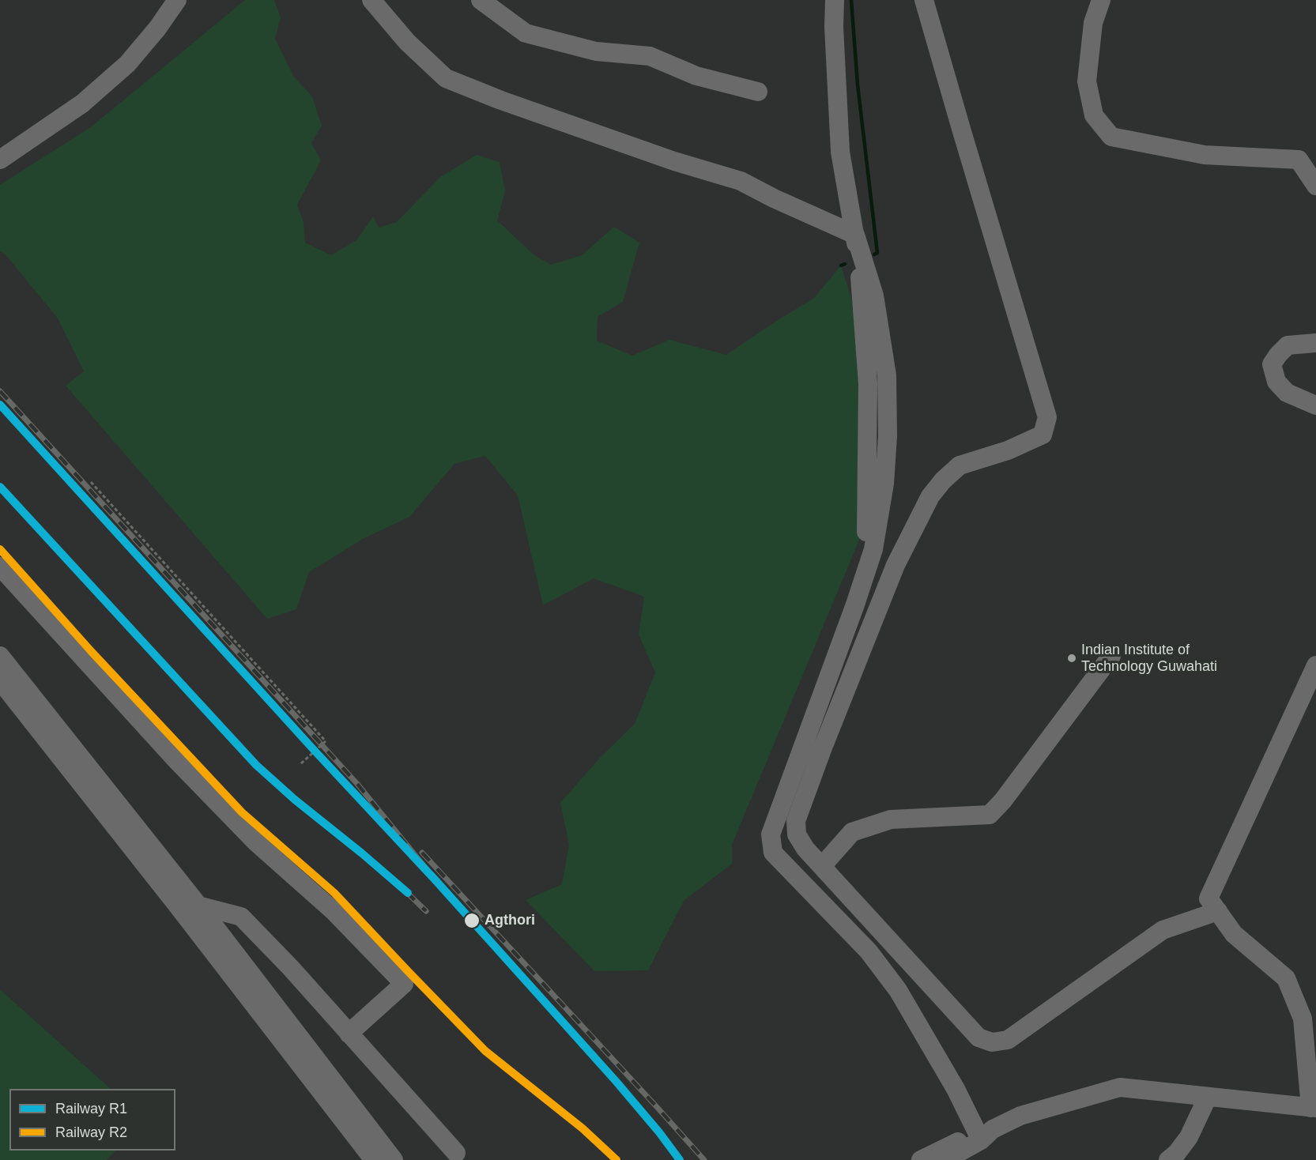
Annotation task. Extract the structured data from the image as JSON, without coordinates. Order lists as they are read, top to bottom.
{
  "places": ["Indian Institute of Technology Guwahati", "Agthori"],
  "lines": ["rail line R1", "rail line R2"],
  "legend": ["Railway R1", "Railway R2"]
}
